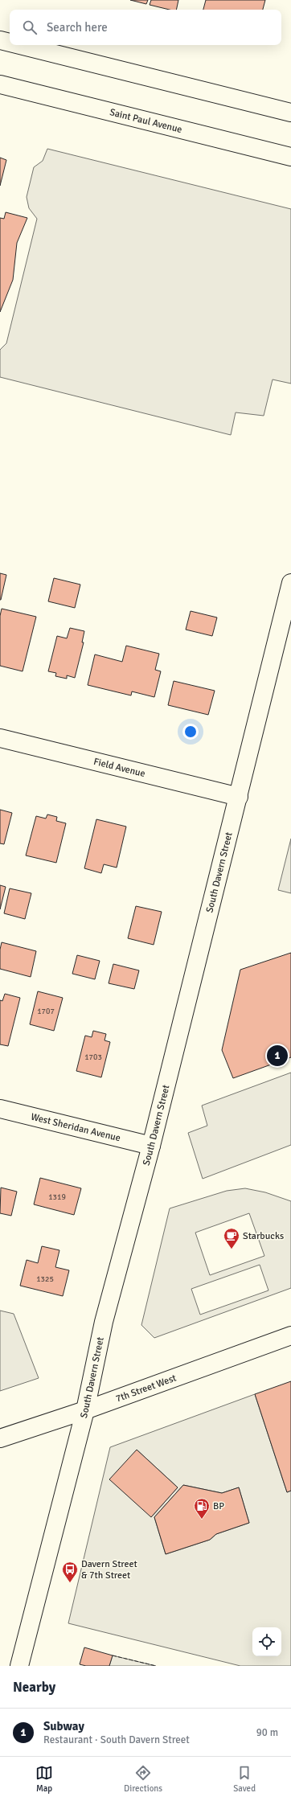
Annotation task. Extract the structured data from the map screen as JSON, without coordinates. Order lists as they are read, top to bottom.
{
  "streets": {
    "street": [
      "Saint Paul Avenue",
      "Field Avenue",
      "South Davern Street",
      "West Sheridan Avenue",
      "7th Street West"
    ]
  },
  "crossings": [
    ["Field Avenue", "South Davern Street"],
    ["South Davern Street", "West Sheridan Avenue"],
    ["South Davern Street", "7th Street West"]
  ],
  "places": {
    "cafe": ["Starbucks"],
    "fuel station": ["BP"],
    "bus stop": ["Davern Street & 7th Street"]
  },
  "house_numbers": [
    "1707",
    "1703",
    "1319",
    "1325"
  ],
  "page": {
    "search": "Search here",
    "pins": "1",
    "heading": "Nearby",
    "list": [
      {
        "mark": "1",
        "name": "Subway",
        "note": "Restaurant · South Davern Street",
        "value": "90 m"
      }
    ],
    "nav": ["Map", "Directions", "Saved"]
  }
}
